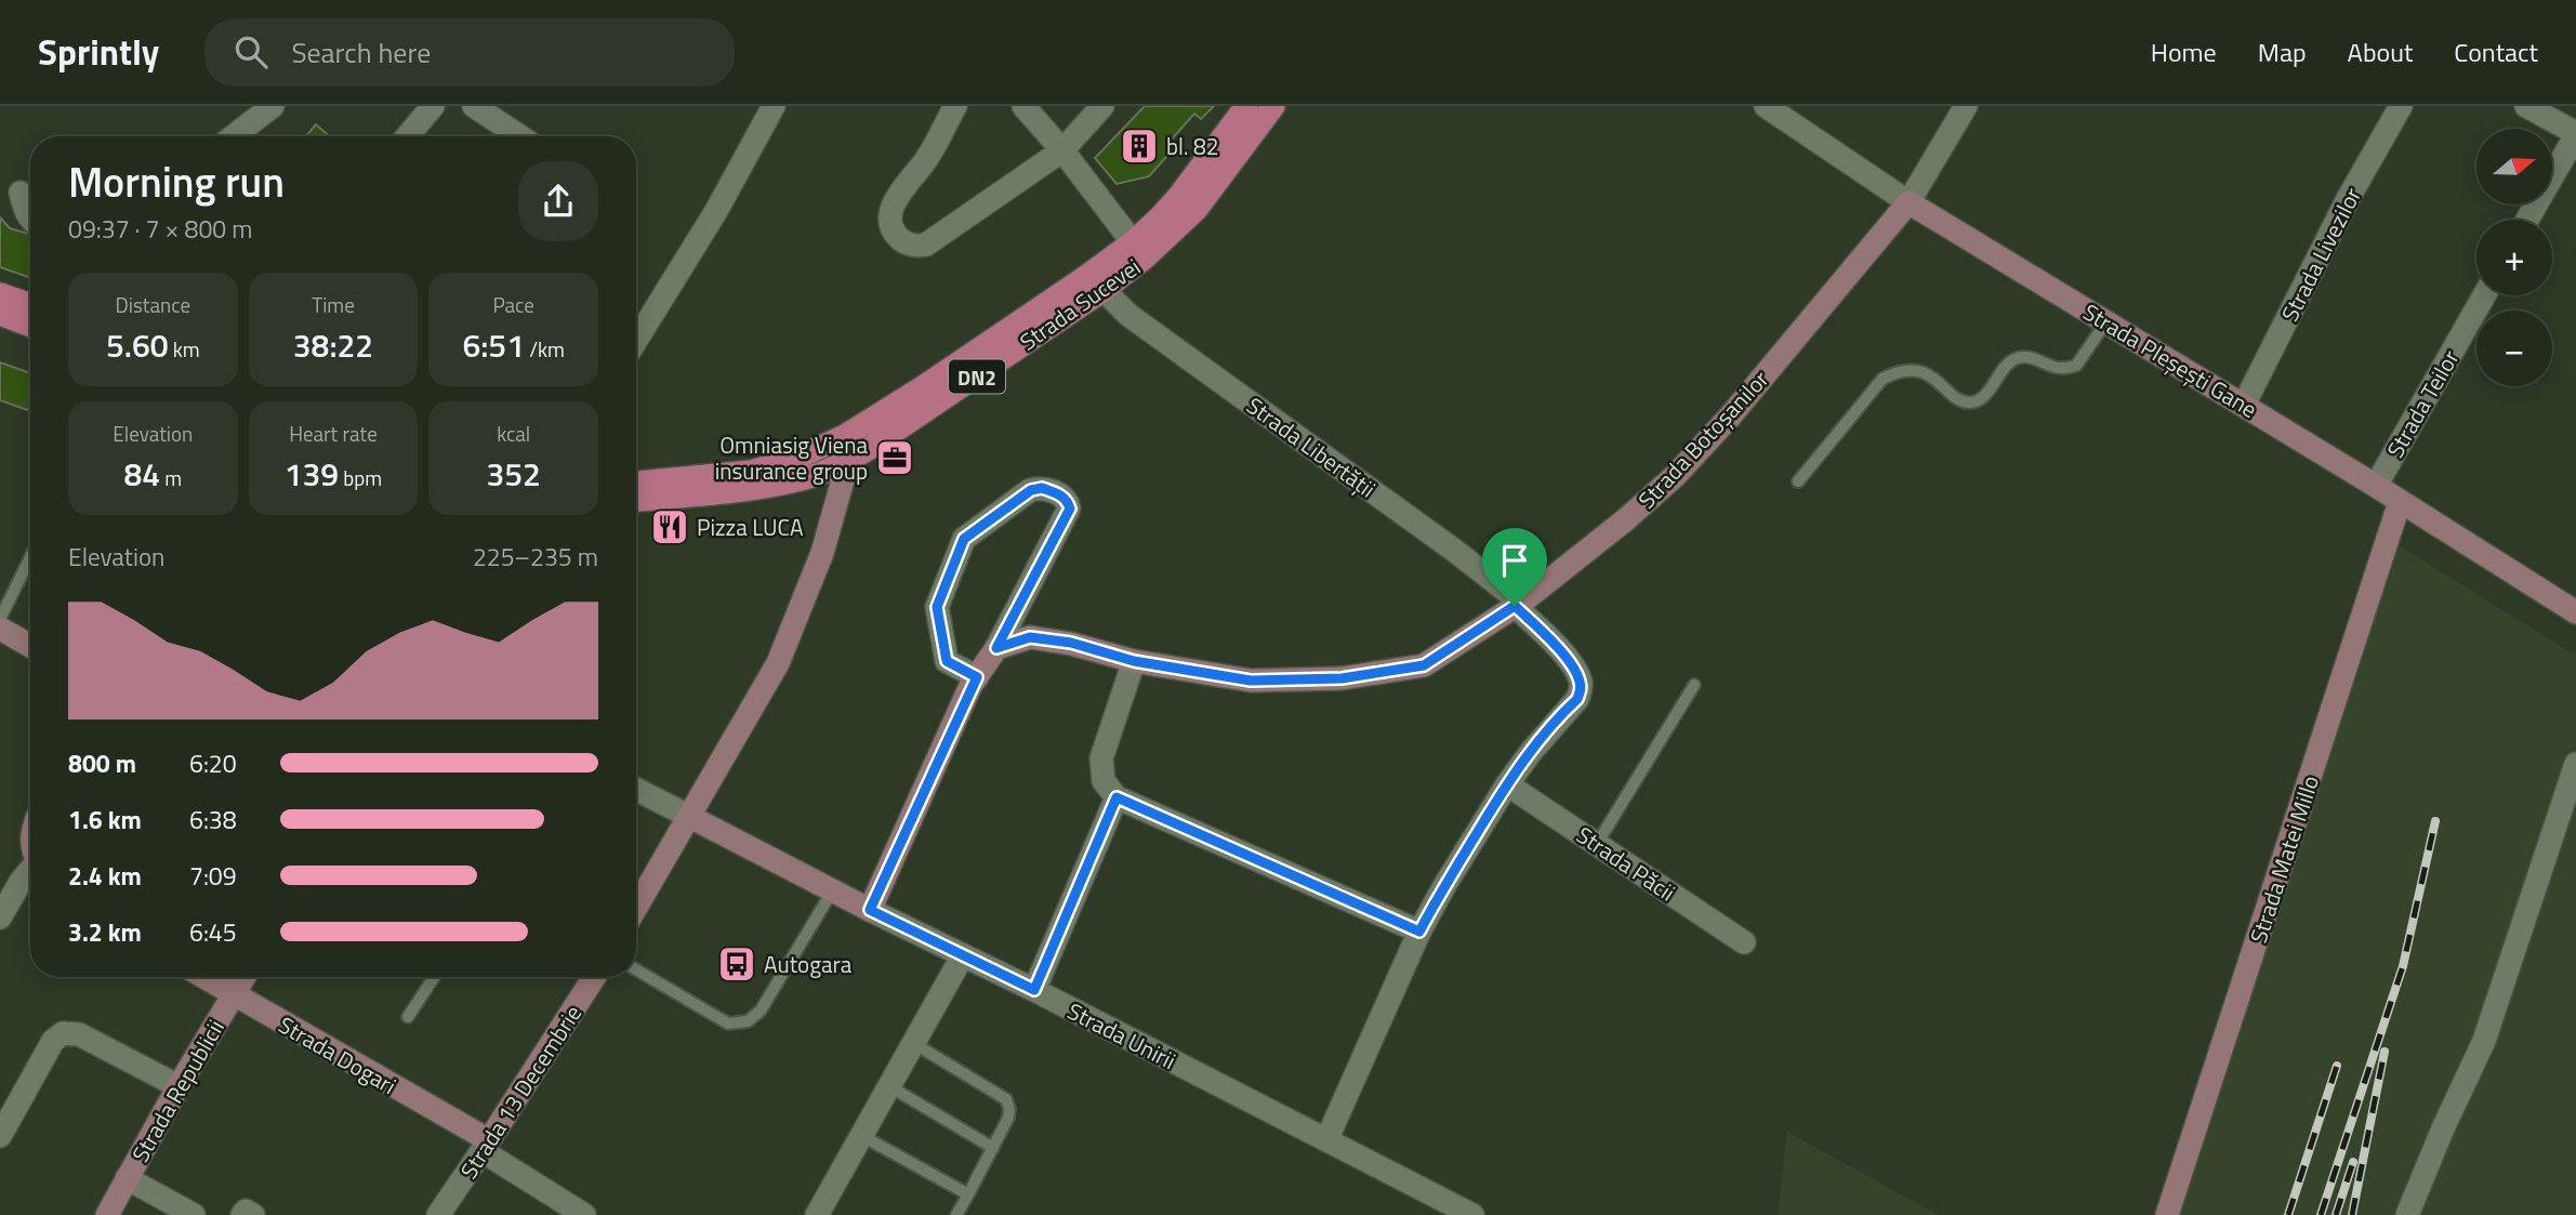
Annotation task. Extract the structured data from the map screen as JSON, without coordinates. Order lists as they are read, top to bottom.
{
  "streets": {
    "main road": ["Strada Sucevei", "DN2"],
    "street": [
      "Strada Livezilor",
      "Strada Pleșești Gane",
      "Strada Teilor",
      "Strada Botoșanilor",
      "Strada Libertății",
      "Strada Matei Millo",
      "Strada Păcii",
      "Strada Unirii",
      "Strada Dogari",
      "Strada Republicii",
      "Strada 13 Decembrie"
    ]
  },
  "crossings": [
    ["Strada Livezilor", "Strada Pleșești Gane"],
    ["Strada Sucevei", "DN2"],
    ["Strada Sucevei", "Strada Libertății"],
    ["Strada Pleșești Gane", "Strada Teilor"],
    ["Strada Pleșești Gane", "Strada Botoșanilor"],
    ["Strada Pleșești Gane", "Strada Matei Millo"],
    ["Strada Botoșanilor", "Strada Libertății"],
    ["Strada Dogari", "Strada Republicii"],
    ["Strada Dogari", "Strada 13 Decembrie"]
  ],
  "places": {
    "building": ["bl. 82"],
    "office": ["Omniasig Viena insurance group"],
    "restaurant": ["Pizza LUCA"],
    "bus stop": ["Autogara"]
  },
  "north": "right",
  "page": {
    "header": "Sprintly",
    "search": "Search here",
    "nav": [
      "Home",
      "Map",
      "About",
      "Contact"
    ],
    "map_buttons": ["+", "−"],
    "heading": ["Morning run", "09:37 · 7 × 800 m"],
    "stats": [
      ["Distance", "5.60 km"],
      ["Time", "38:22"],
      ["Pace", "6:51 /km"],
      ["Elevation", "84 m"],
      ["Heart rate", "139 bpm"],
      ["kcal", "352"]
    ],
    "chart": ["Elevation", "225–235 m"],
    "list": [
      {
        "name": "800 m",
        "note": "6:20"
      },
      {
        "name": "1.6 km",
        "note": "6:38"
      },
      {
        "name": "2.4 km",
        "note": "7:09"
      },
      {
        "name": "3.2 km",
        "note": "6:45"
      }
    ]
  }
}
